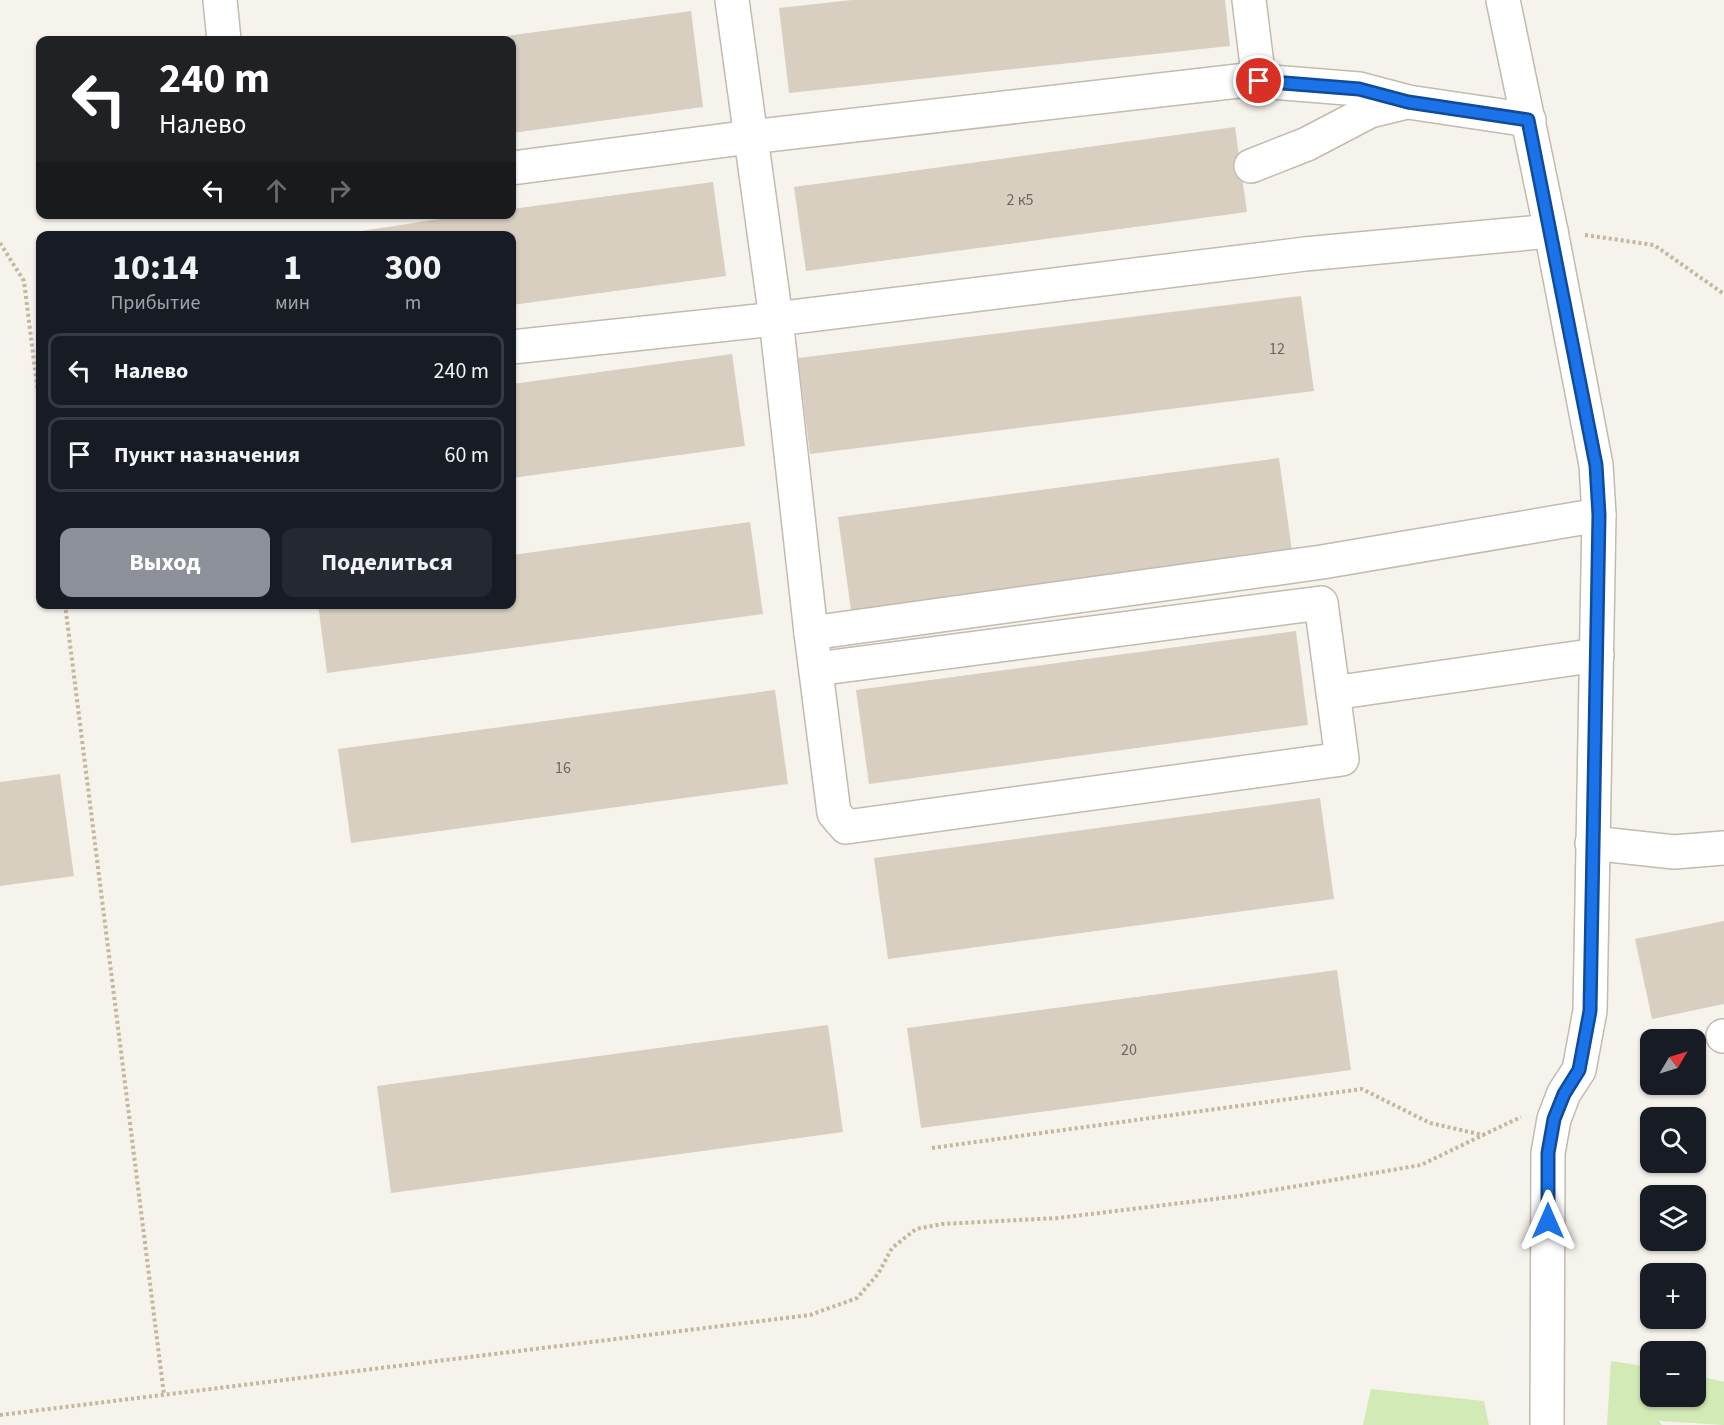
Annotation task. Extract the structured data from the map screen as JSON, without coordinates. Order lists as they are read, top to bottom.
{
  "house_numbers": [
    "2 к5",
    "12",
    "16",
    "20"
  ],
  "north": "top right",
  "page": {
    "turn": ["240 m", "Налево"],
    "eta": [
      "10:14",
      "Прибытие",
      "1",
      "мин",
      "300",
      "m"
    ],
    "list": [
      {
        "name": "Налево",
        "value": "240 m"
      },
      {
        "name": "Пункт назначения",
        "value": "60 m"
      }
    ],
    "buttons": ["Выход", "Поделиться"],
    "map_buttons": ["+", "−"]
  }
}
